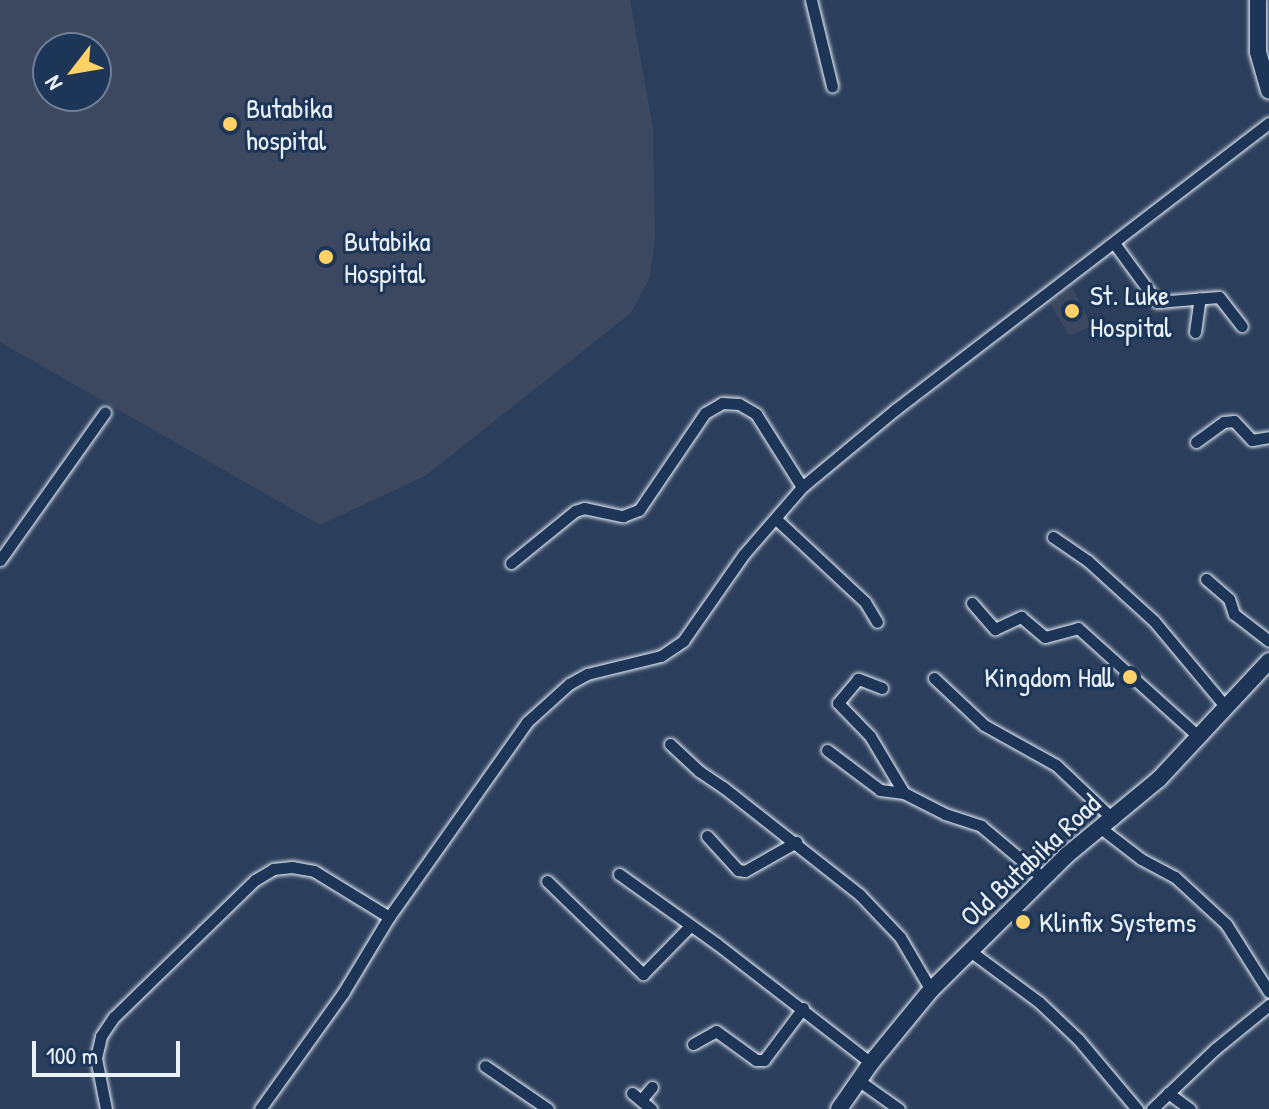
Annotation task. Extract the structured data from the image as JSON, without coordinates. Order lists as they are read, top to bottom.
{
  "streets": {
    "main road": ["Old Butabika Road"]
  },
  "places": [
    "Butabika hospital",
    "Butabika Hospital",
    "St. Luke Hospital",
    "Kingdom Hall",
    "Klinfix Systems"
  ],
  "scale_bar": "100 m",
  "north": "bottom left"
}
